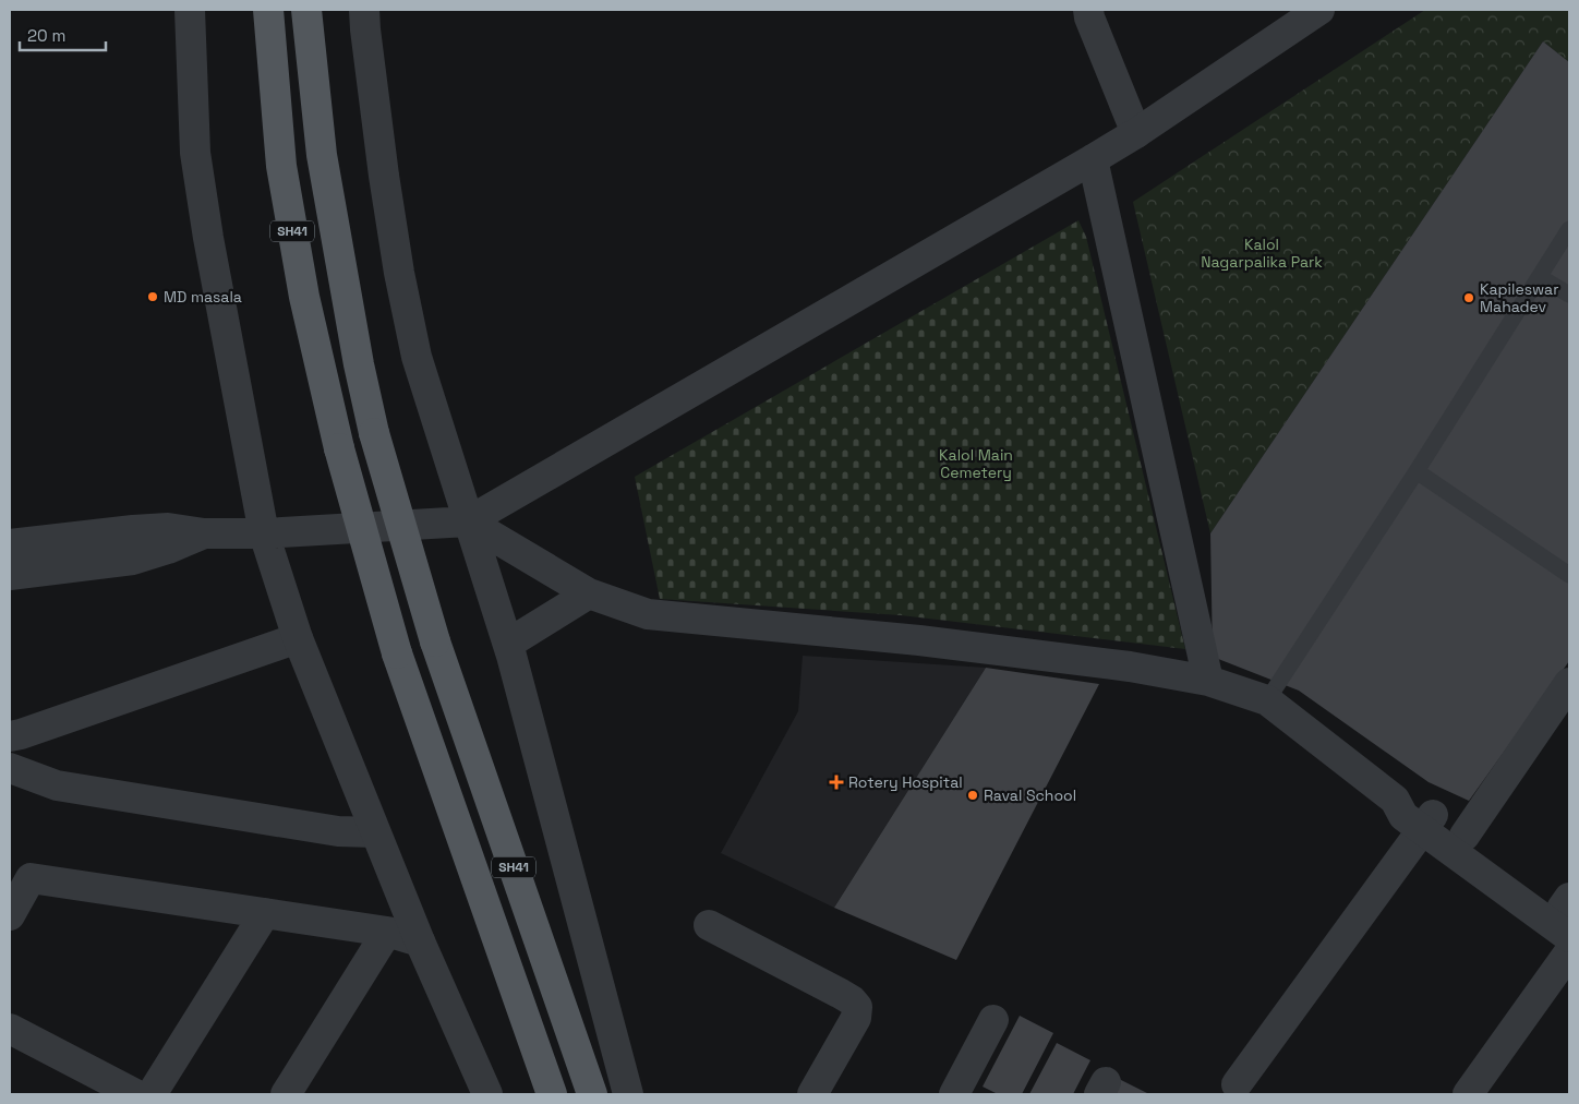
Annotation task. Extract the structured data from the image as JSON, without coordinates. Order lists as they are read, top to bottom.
{
  "streets": {
    "main road": ["SH41"]
  },
  "parks": ["Kalol Nagarpalika Park", "Kalol Main Cemetery"],
  "places": {
    "other": ["MD masala", "Kapileswar Mahadev", "Raval School"],
    "health": ["Rotery Hospital"]
  },
  "scale_bar": "20 m"
}
